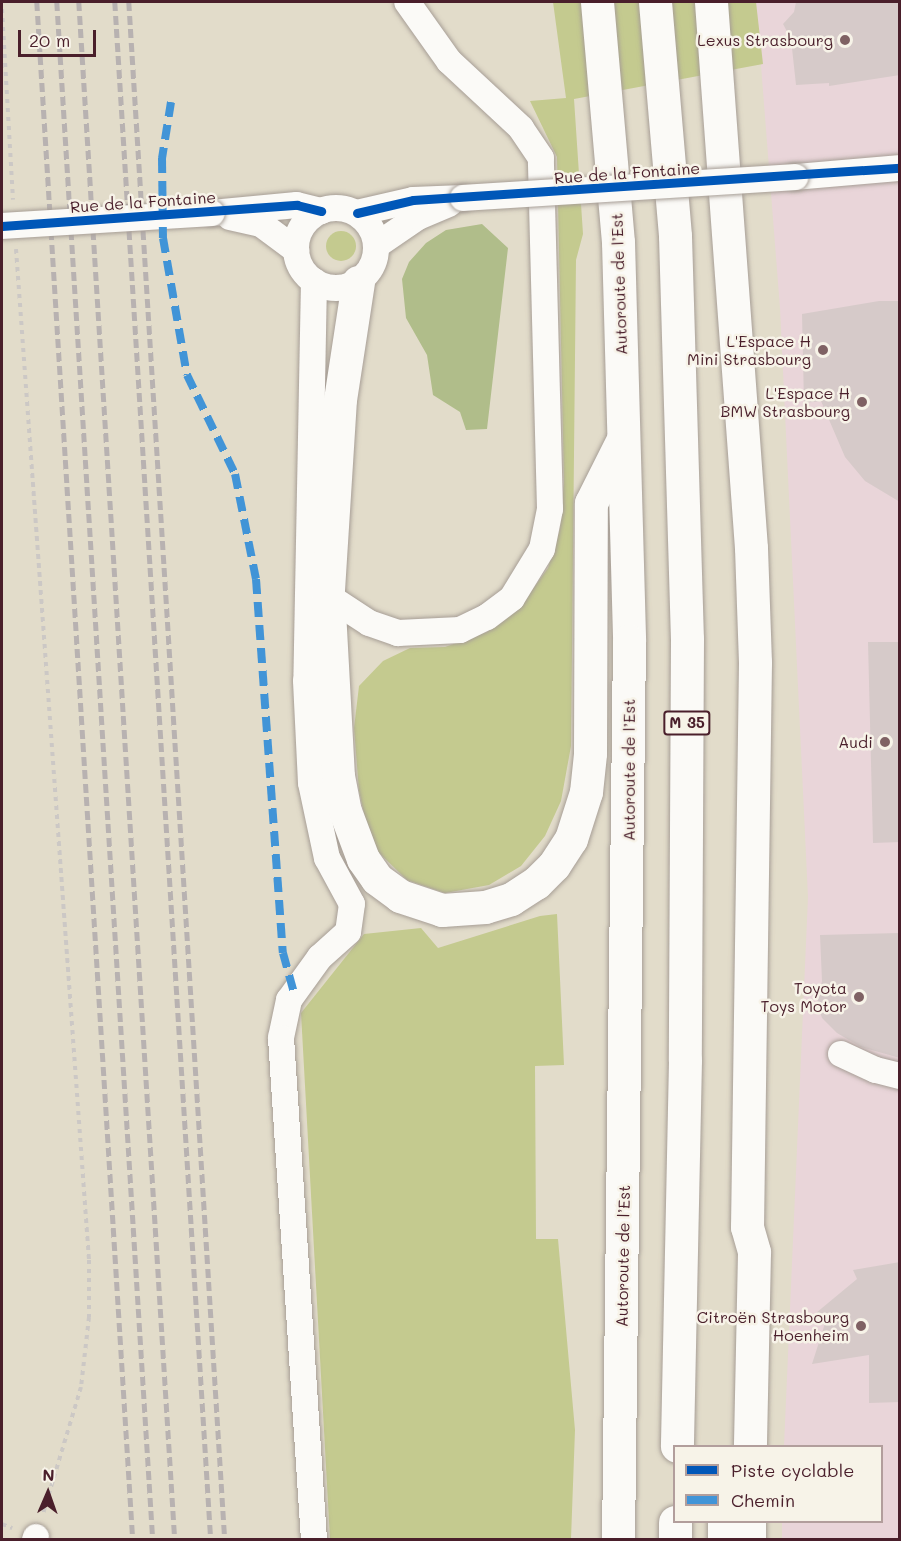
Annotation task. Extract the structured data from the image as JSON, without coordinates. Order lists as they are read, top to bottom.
{
  "streets": {
    "highway": ["Autoroute de l’Est", "M 35"],
    "street": ["Rue de la Fontaine"]
  },
  "places": [
    "Lexus Strasbourg",
    "L'Espace H Mini Strasbourg",
    "L'Espace H BMW Strasbourg",
    "Audi",
    "Toyota Toys Motor",
    "Citroën Strasbourg Hoenheim"
  ],
  "legend": ["Piste cyclable", "Chemin"],
  "scale_bar": "20 m",
  "north": "top"
}
